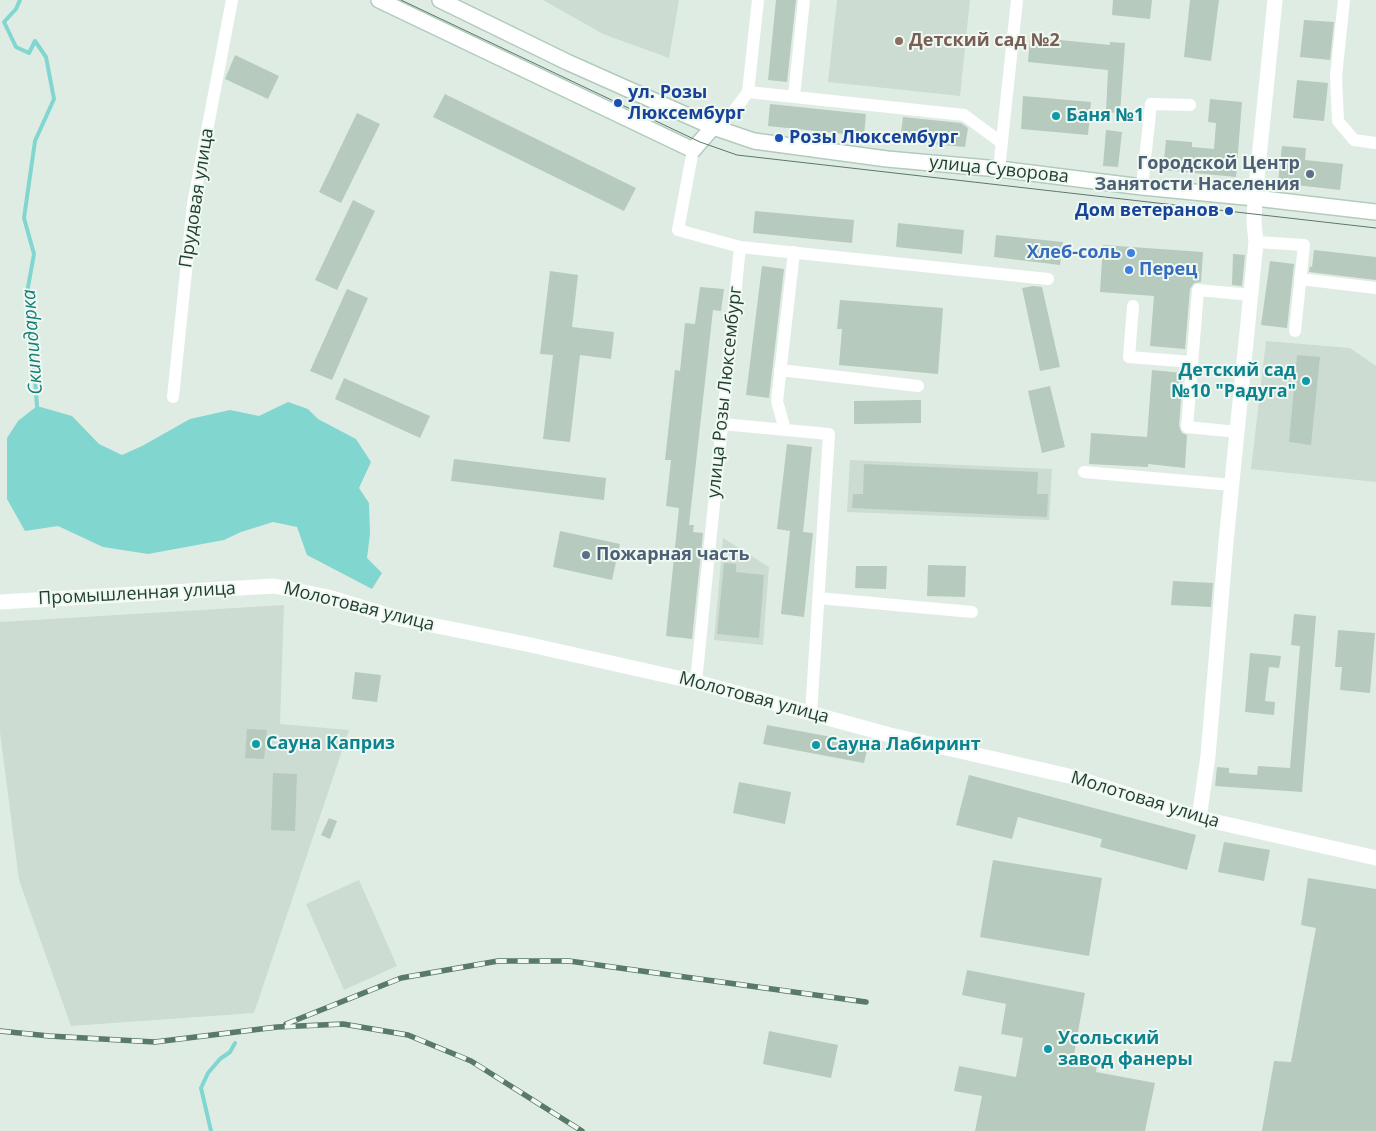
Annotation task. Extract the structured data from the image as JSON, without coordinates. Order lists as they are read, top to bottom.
{
  "streets": {
    "street": [
      "улица Суворова",
      "Прудовая улица",
      "улица Розы Люксембург",
      "Промышленная улица",
      "Молотовая улица"
    ]
  },
  "crossings": [
    ["улица Розы Люксембург", "Молотовая улица"],
    ["Промышленная улица", "Молотовая улица"]
  ],
  "water": ["Скипидарка"],
  "places": [
    "Детский сад №2",
    "ул. Розы Люксембург",
    "Баня №1",
    "Розы Люксембург",
    "Городской Центр Занятости Населения",
    "Дом ветеранов",
    "Хлеб-соль",
    "Перец",
    "Детский сад №10 \"Радуга\"",
    "Пожарная часть",
    "Сауна Каприз",
    "Сауна Лабиринт",
    "Усольский завод фанеры"
  ]
}
